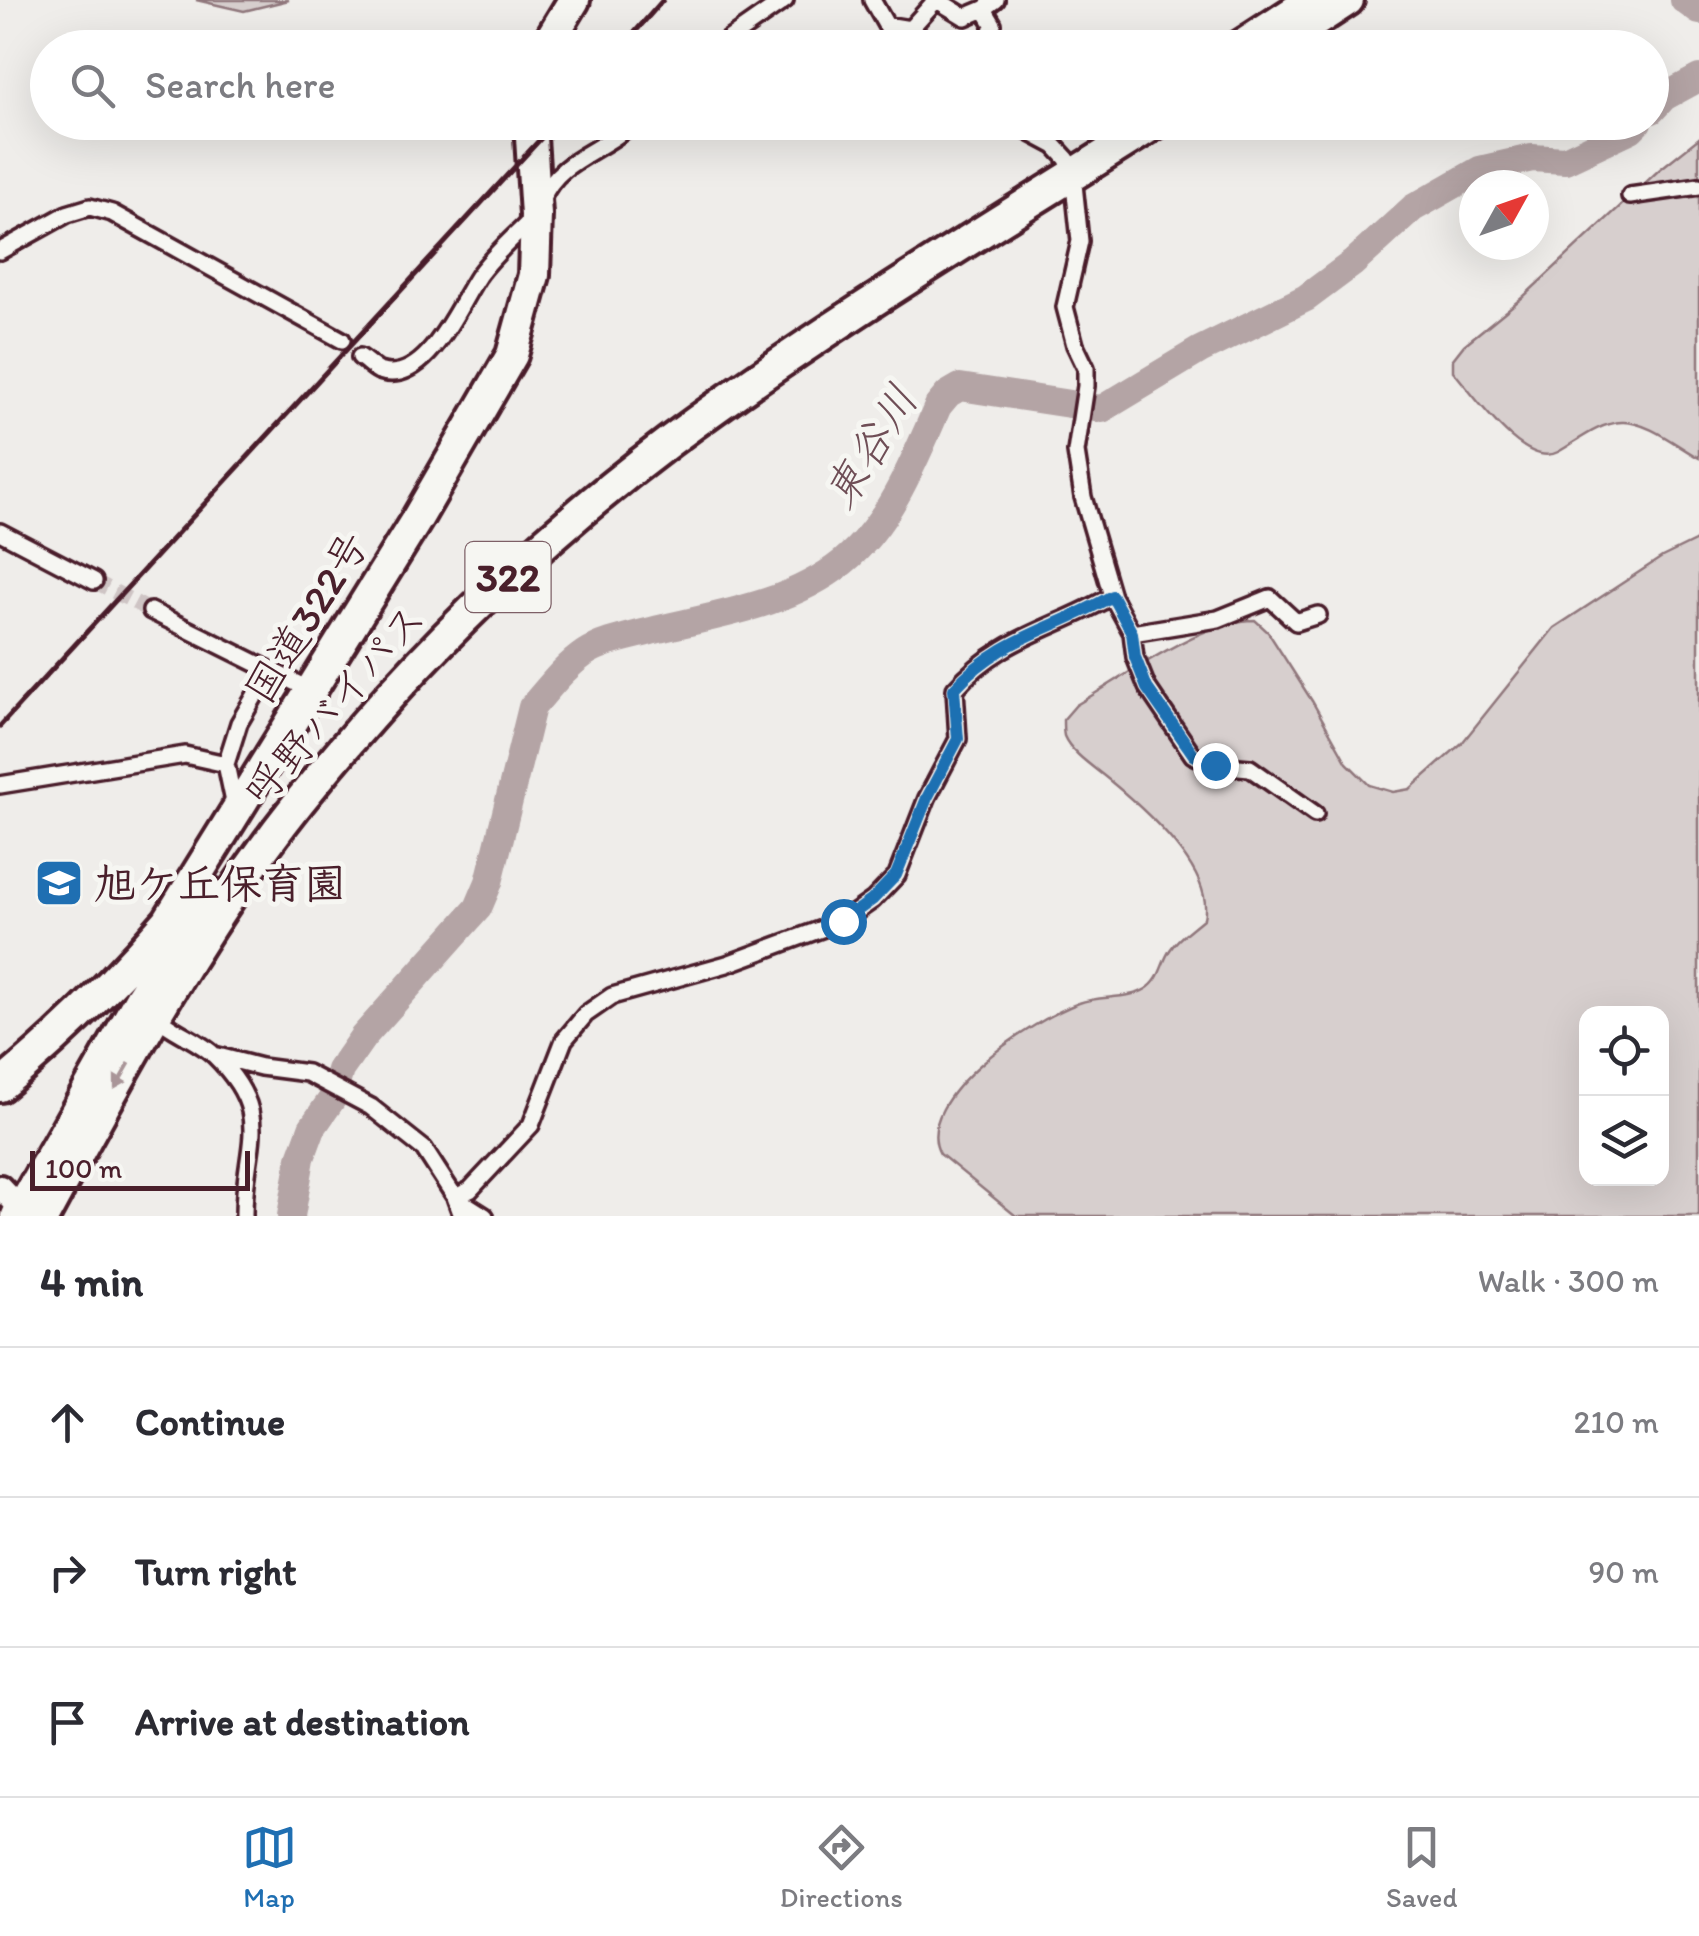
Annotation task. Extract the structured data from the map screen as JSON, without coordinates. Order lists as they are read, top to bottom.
{
  "streets": {
    "highway": ["322", "国道322号", "呼野バイパス"]
  },
  "water": ["東谷川"],
  "places": {
    "school or university": ["旭ケ丘保育園"]
  },
  "scale_bar": "100 m",
  "north": "top right",
  "page": {
    "search": "Search here",
    "scale": "100 m",
    "heading": ["4 min", "Walk · 300 m"],
    "list": [
      ["Continue", "210 m"],
      ["Turn right", "90 m"],
      "Arrive at destination"
    ],
    "nav": ["Map", "Directions", "Saved"]
  }
}
